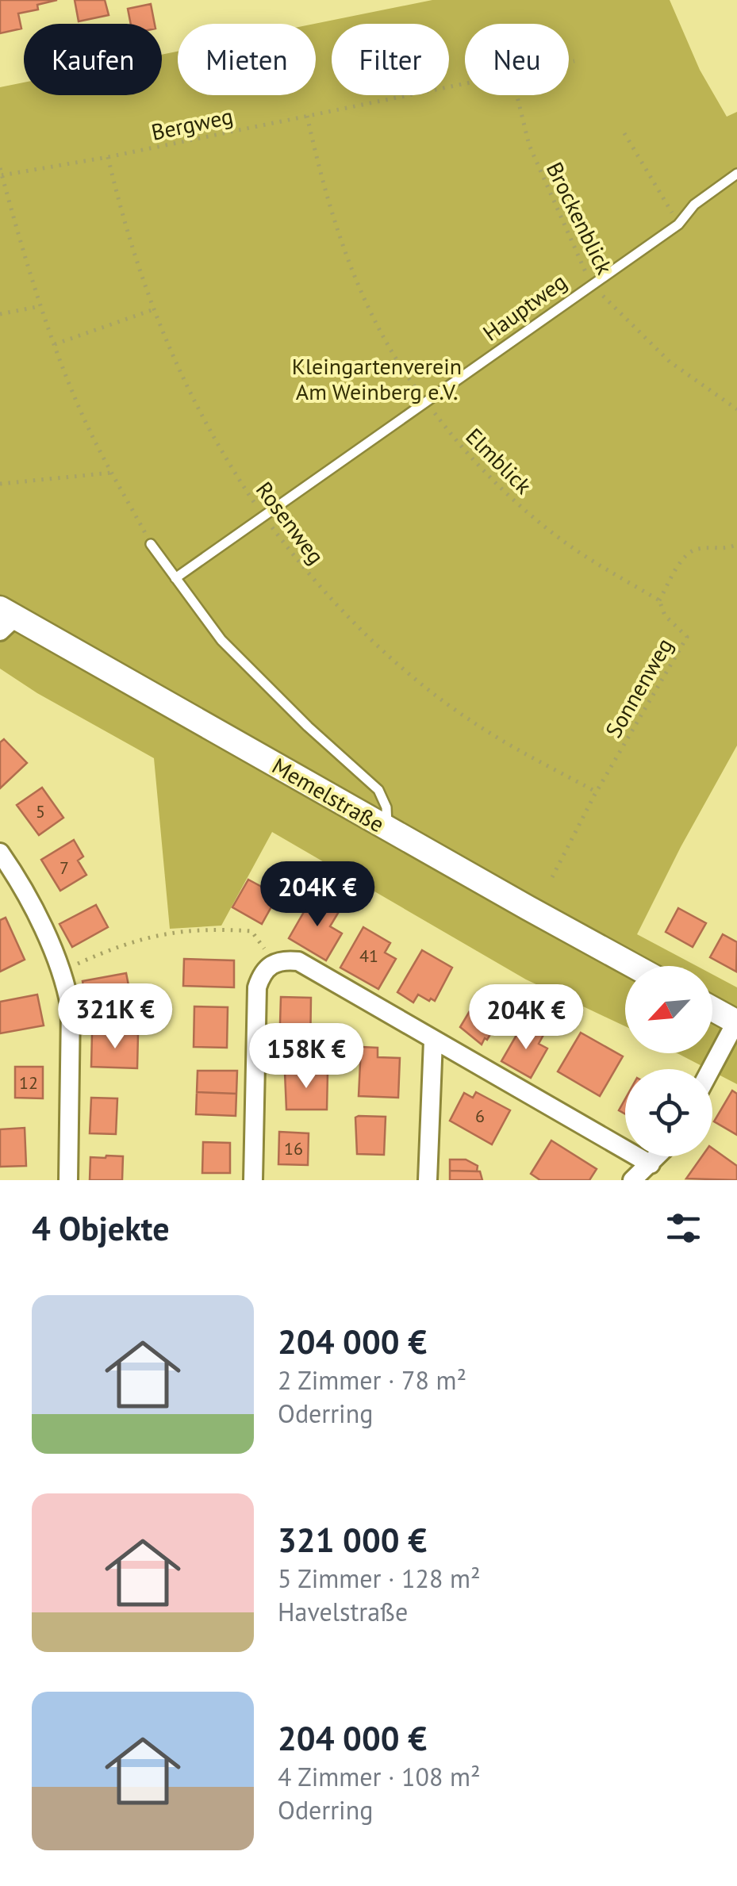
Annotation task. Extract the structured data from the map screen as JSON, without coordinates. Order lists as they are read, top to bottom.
{
  "streets": {
    "main road": ["Memelstraße"],
    "lane": ["Hauptweg"],
    "path": [
      "Bergweg",
      "Brockenblick",
      "Elmblick",
      "Rosenweg",
      "Sonnenweg"
    ]
  },
  "crossings": [
    ["Bergweg", "Elmblick"],
    ["Bergweg", "Rosenweg"],
    ["Brockenblick", "Hauptweg"],
    ["Hauptweg", "Elmblick"],
    ["Hauptweg", "Rosenweg"],
    ["Elmblick", "Sonnenweg"],
    ["Rosenweg", "Sonnenweg"]
  ],
  "parks": ["Kleingartenverein Am Weinberg e.V."],
  "house_numbers": [
    "5",
    "7",
    "41",
    "12",
    "6",
    "16"
  ],
  "north": "bottom left",
  "page": {
    "chip": [
      "Kaufen",
      "Mieten",
      "Filter",
      "Neu"
    ],
    "price": [
      "204K €",
      "321K €",
      "204K €",
      "158K €"
    ],
    "heading": "4 Objekte",
    "list": [
      {
        "name": "204 000 €",
        "note": "2 Zimmer · 78 m² · Oderring"
      },
      {
        "name": "321 000 €",
        "note": "5 Zimmer · 128 m² · Havelstraße"
      },
      {
        "name": "204 000 €",
        "note": "4 Zimmer · 108 m² · Oderring"
      }
    ]
  }
}
